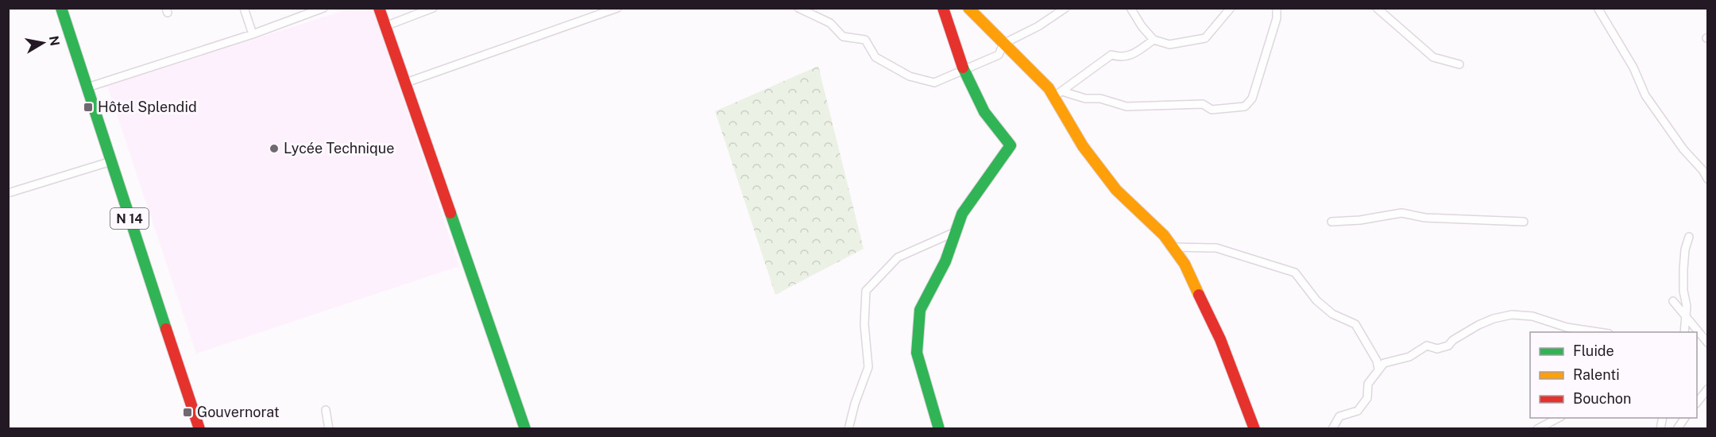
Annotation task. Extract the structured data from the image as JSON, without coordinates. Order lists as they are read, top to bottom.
{
  "streets": {
    "street": ["N 14"]
  },
  "places": {
    "transit": ["Hôtel Splendid", "Gouvernorat"],
    "other": ["Lycée Technique"]
  },
  "legend": ["Fluide", "Ralenti", "Bouchon"],
  "north": "right"
}
